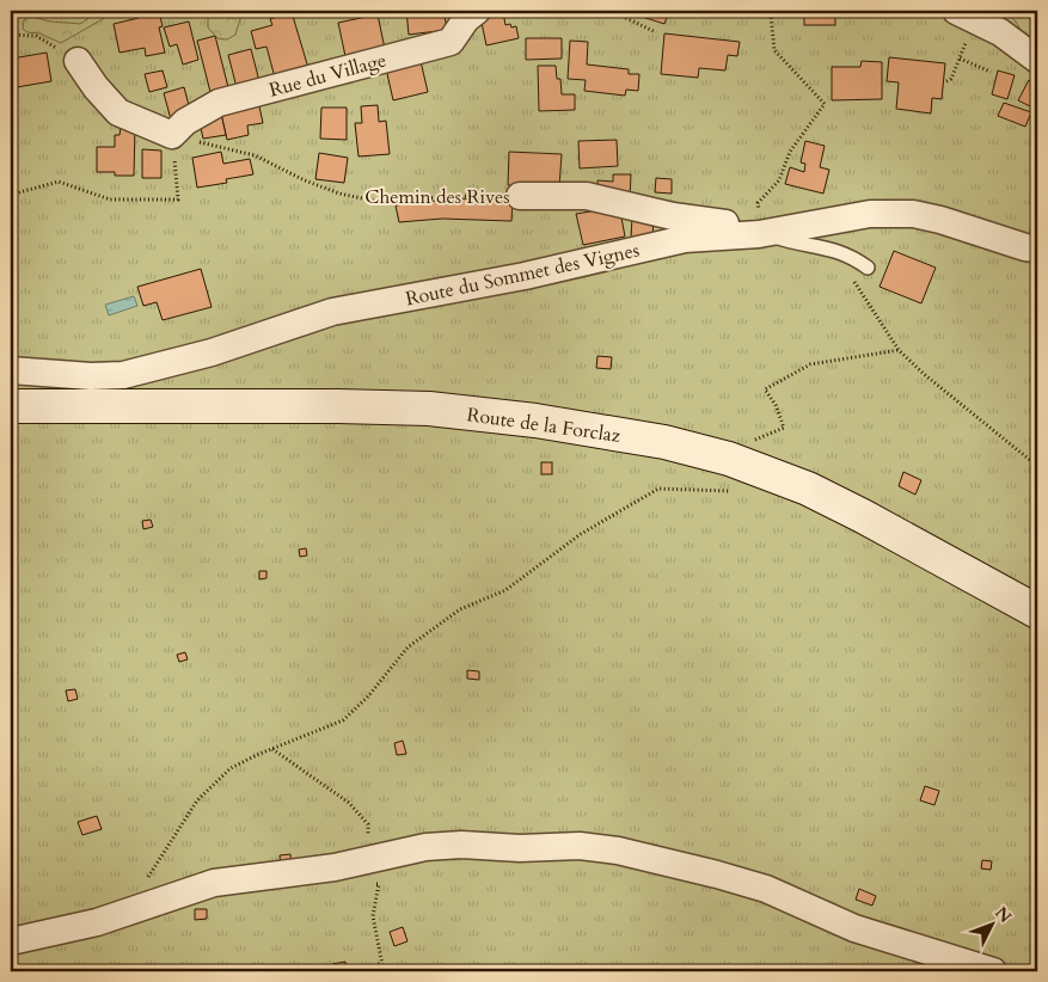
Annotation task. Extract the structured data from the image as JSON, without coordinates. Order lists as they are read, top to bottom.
{
  "streets": {
    "main road": ["Route de la Forclaz"],
    "street": ["Rue du Village", "Chemin des Rives", "Route du Sommet des Vignes"]
  },
  "crossings": [
    ["Rue du Village", "Chemin des Rives"],
    ["Chemin des Rives", "Route du Sommet des Vignes"]
  ],
  "north": "top right"
}
